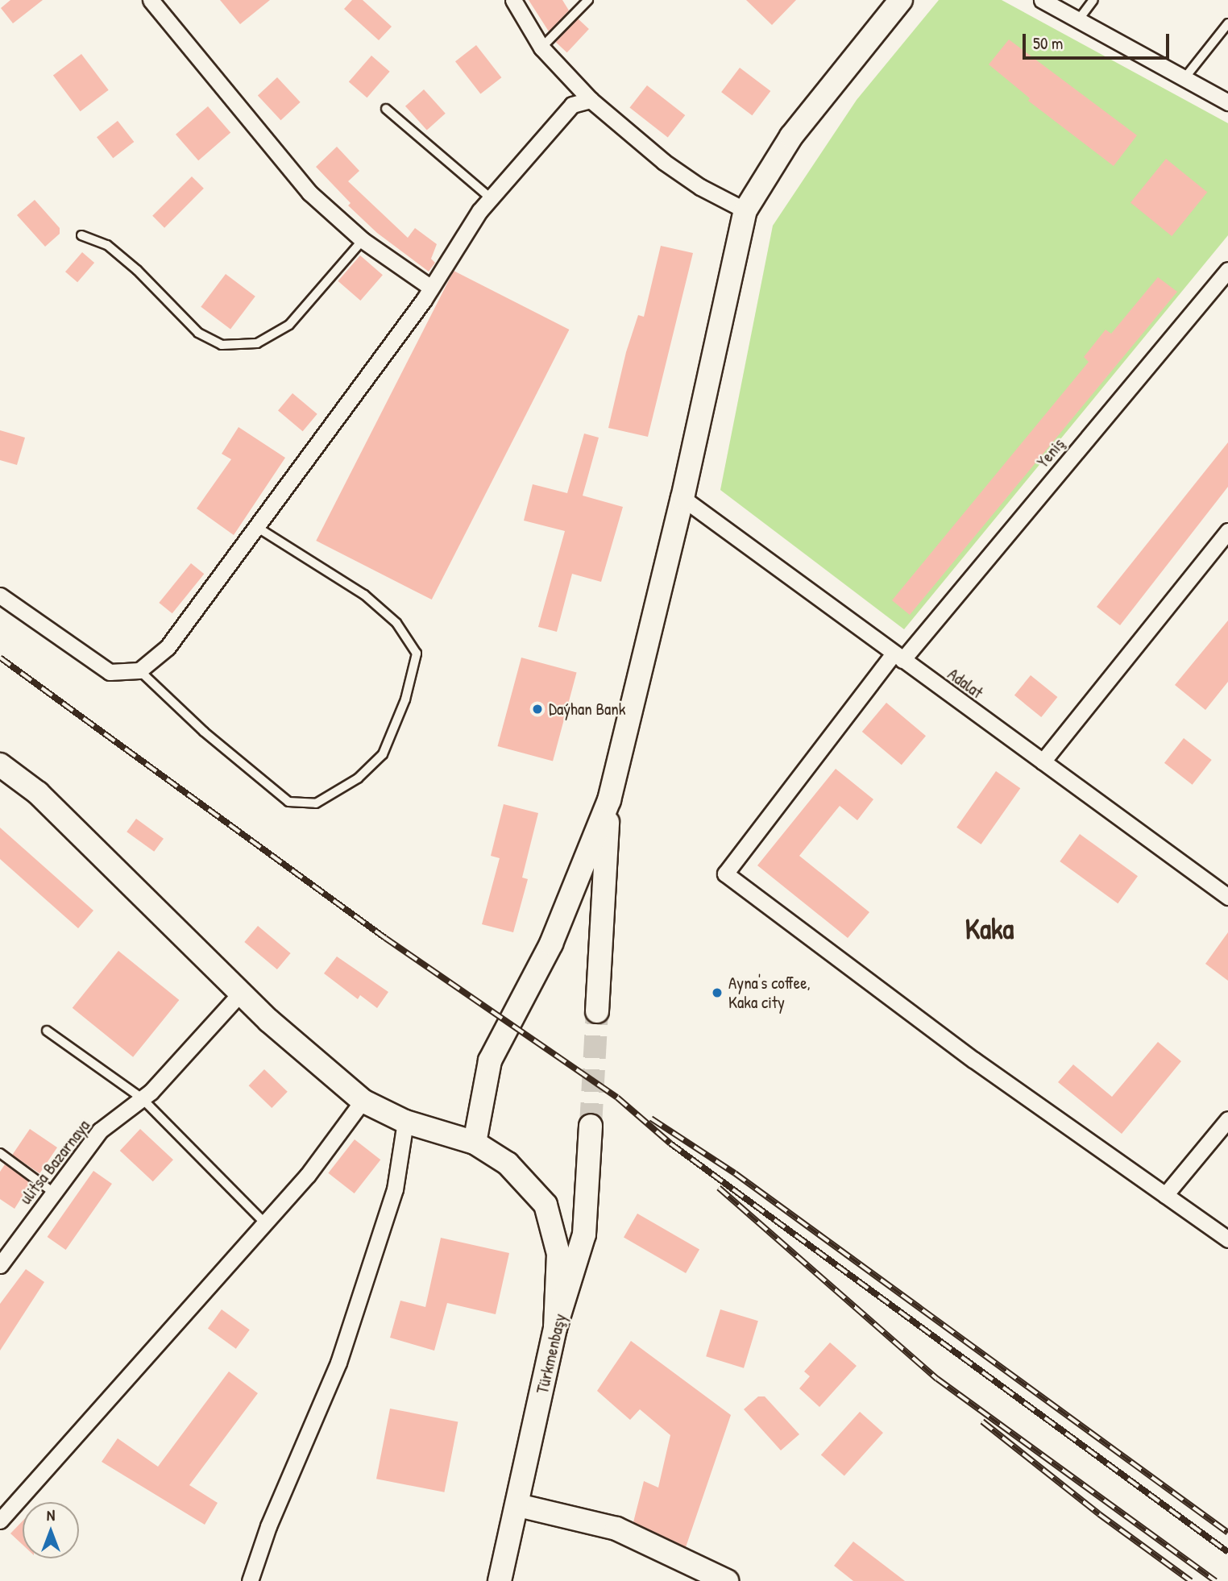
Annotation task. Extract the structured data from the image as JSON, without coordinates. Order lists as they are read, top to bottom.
{
  "streets": {
    "street": [
      "Yeniş",
      "Adalat",
      "ulitsa Bazarnaya",
      "Türkmenbaşy"
    ]
  },
  "crossings": [
    ["Yeniş", "Adalat"]
  ],
  "districts": ["Kaka"],
  "places": ["Daýhan Bank", "Ayna's coffee, Kaka city"],
  "scale_bar": "50 m",
  "north": "top"
}
